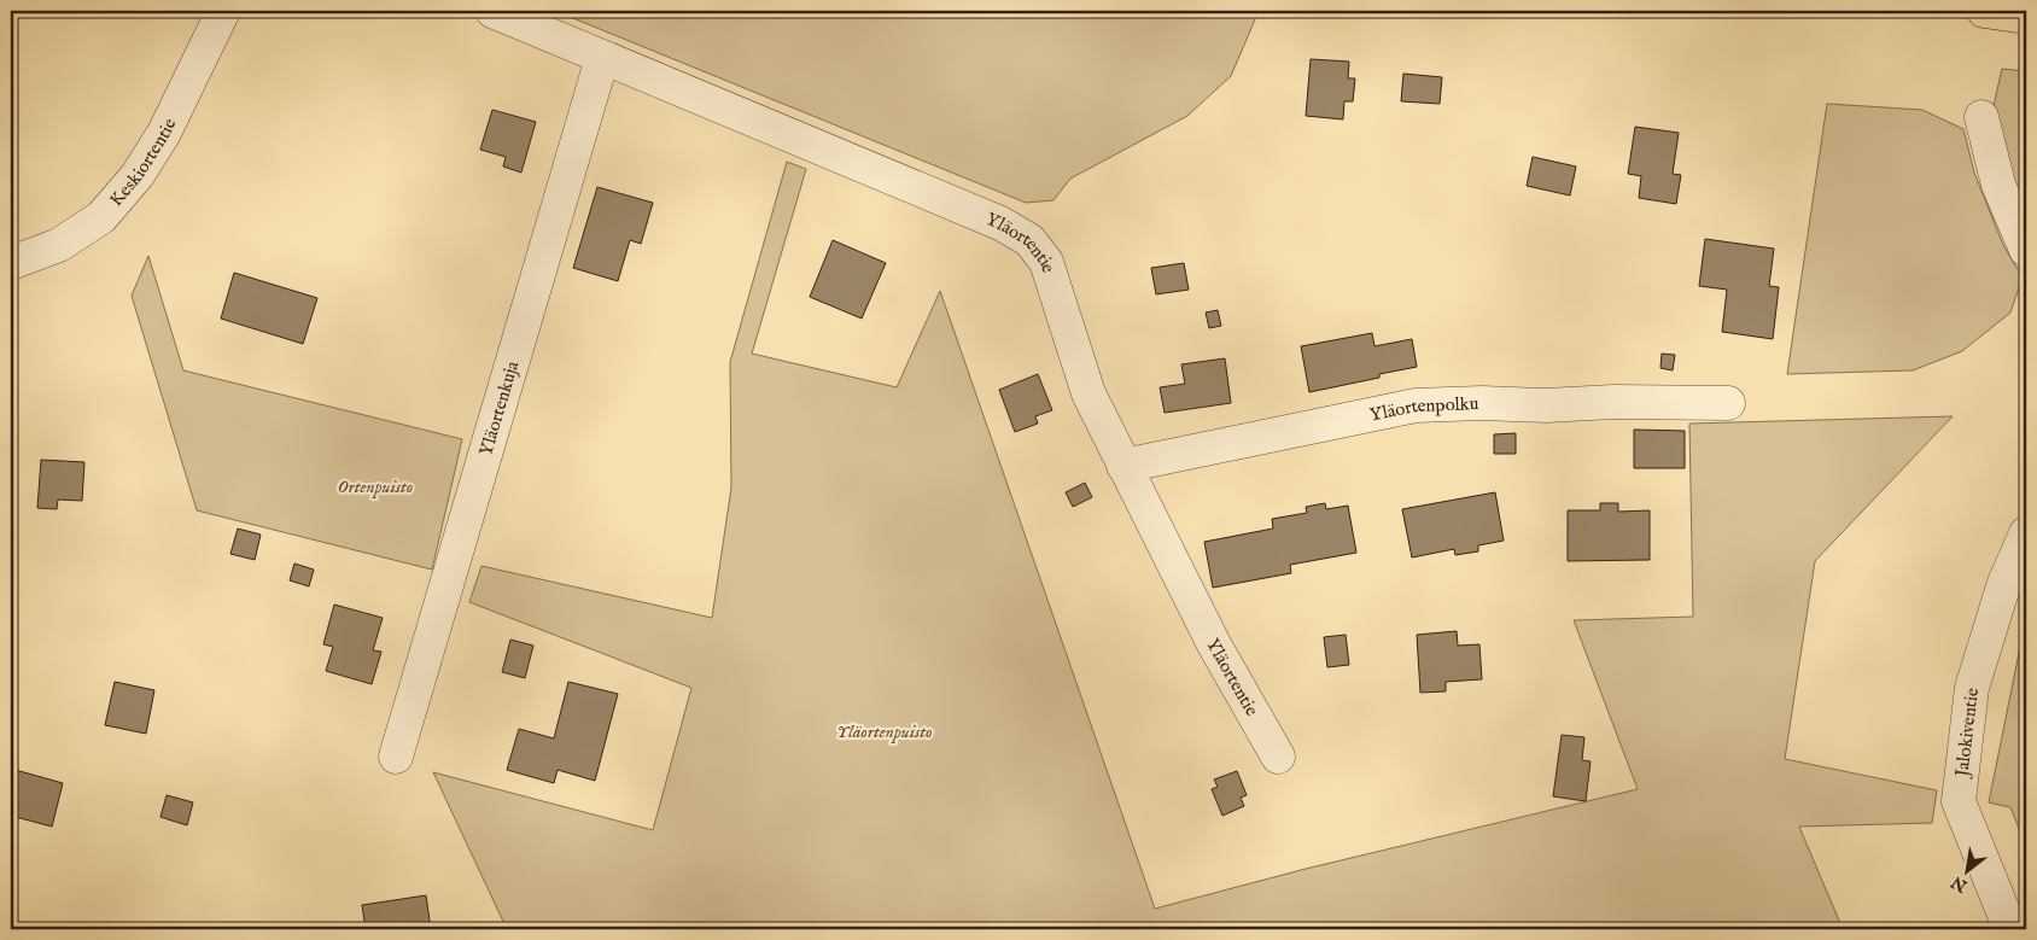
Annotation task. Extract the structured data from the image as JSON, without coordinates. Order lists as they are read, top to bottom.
{
  "streets": {
    "street": [
      "Keskiortentie",
      "Yläortentie",
      "Yläortenkuja",
      "Yläortenpolku",
      "Jalokiventie"
    ]
  },
  "crossings": [
    ["Yläortentie", "Yläortenkuja"],
    ["Yläortentie", "Yläortenpolku"]
  ],
  "parks": ["Ortenpuisto", "Yläortenpuisto"],
  "north": "bottom left"
}
